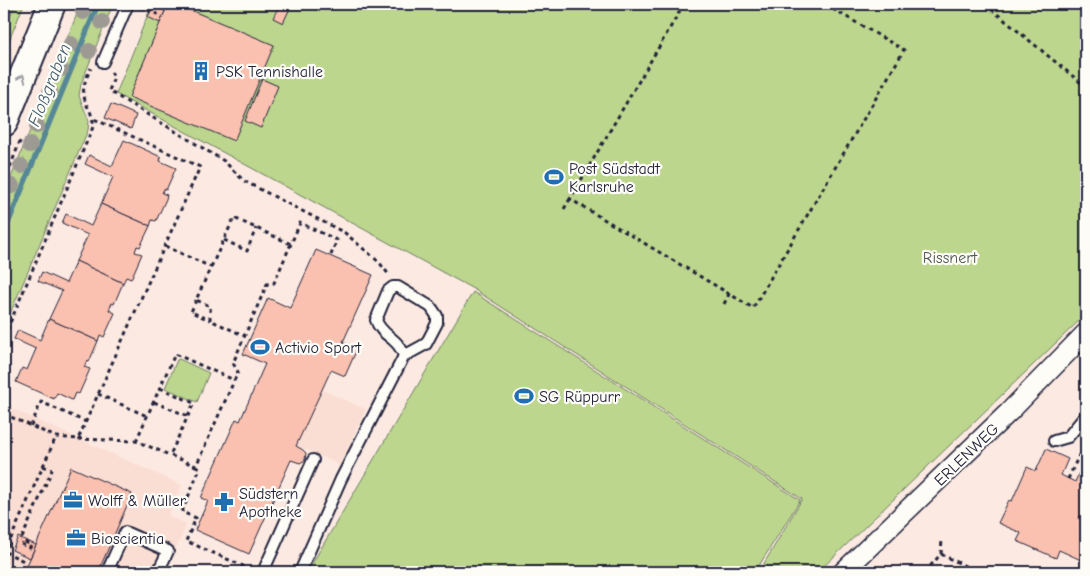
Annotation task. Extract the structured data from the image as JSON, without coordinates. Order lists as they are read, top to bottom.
{
  "streets": {
    "street": ["ERLENWEG"]
  },
  "water": ["Floßgraben"],
  "parks": ["Rissnert"],
  "places": {
    "building": ["PSK Tennishalle"],
    "sports": ["Post Südstadt Karlsruhe", "Activio Sport", "SG Rüppurr"],
    "office": ["Wolff & Müller", "Bioscientia"],
    "pharmacy": ["Südstern Apotheke"]
  }
}
